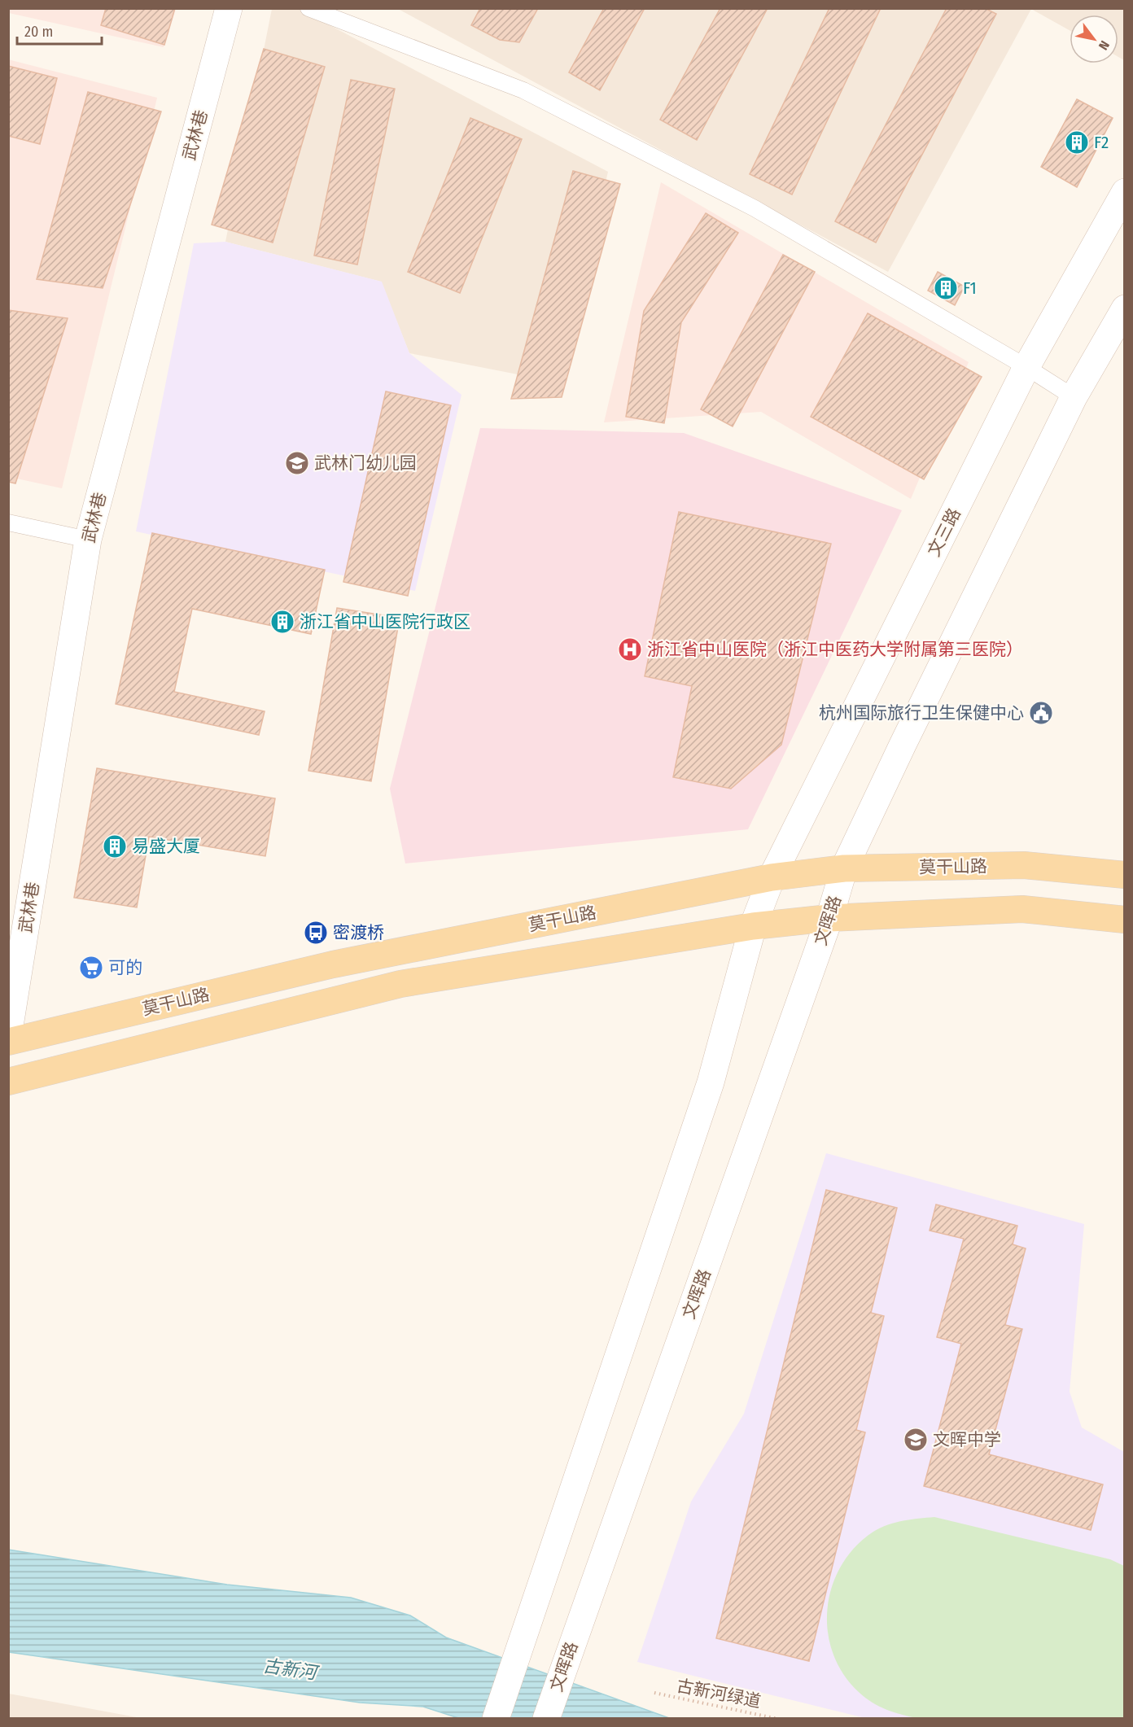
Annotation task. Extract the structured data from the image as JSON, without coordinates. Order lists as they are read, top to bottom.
{
  "streets": {
    "main road": [
      "武林巷",
      "文三路",
      "莫干山路",
      "文晖路"
    ],
    "path": ["古新河绿道"]
  },
  "crossings": [
    ["文三路", "莫干山路"],
    ["莫干山路", "文晖路"]
  ],
  "water": ["古新河"],
  "places": {
    "building": [
      "F2",
      "F1",
      "浙江省中山医院行政区",
      "易盛大厦"
    ],
    "school or university": ["武林门幼儿园", "文晖中学"],
    "hospital": ["浙江省中山医院（浙江中医药大学附属第三医院）"],
    "public building": ["杭州国际旅行卫生保健中心"],
    "bus stop": ["密渡桥"],
    "supermarket": ["可的"]
  },
  "scale_bar": "20 m",
  "north": "bottom right"
}
